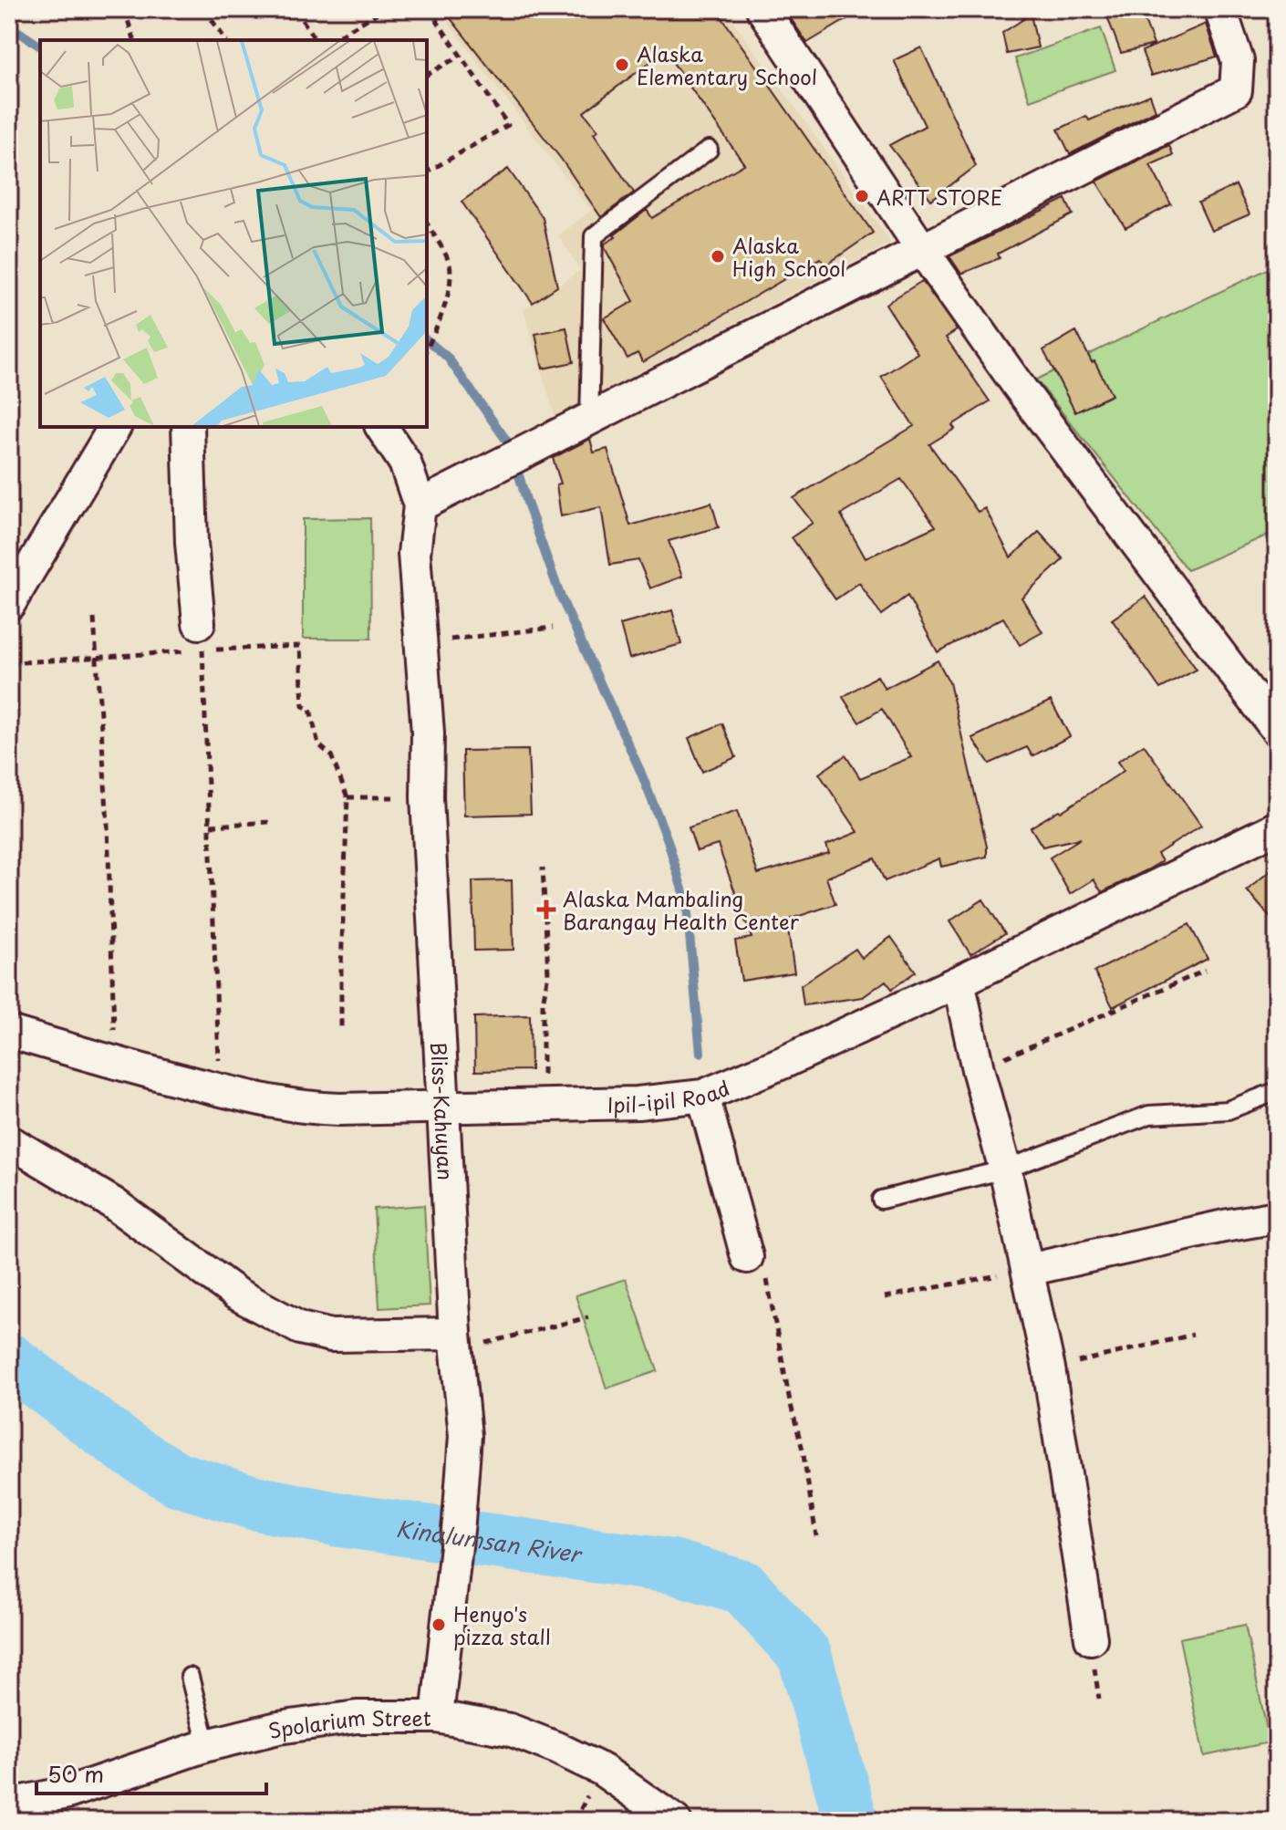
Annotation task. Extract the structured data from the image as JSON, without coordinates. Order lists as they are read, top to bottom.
{
  "streets": {
    "street": ["Ipil-ipil Road", "Bliss-Kahuyan", "Spolarium Street"]
  },
  "crossings": [
    ["Ipil-ipil Road", "Bliss-Kahuyan"],
    ["Bliss-Kahuyan", "Spolarium Street"]
  ],
  "water": ["Kinalumsan River"],
  "places": {
    "other": [
      "Alaska Elementary School",
      "ARTT STORE",
      "Alaska High School",
      "Henyo's pizza stall"
    ],
    "health": ["Alaska Mambaling Barangay Health Center"]
  },
  "scale_bar": "50 m"
}
